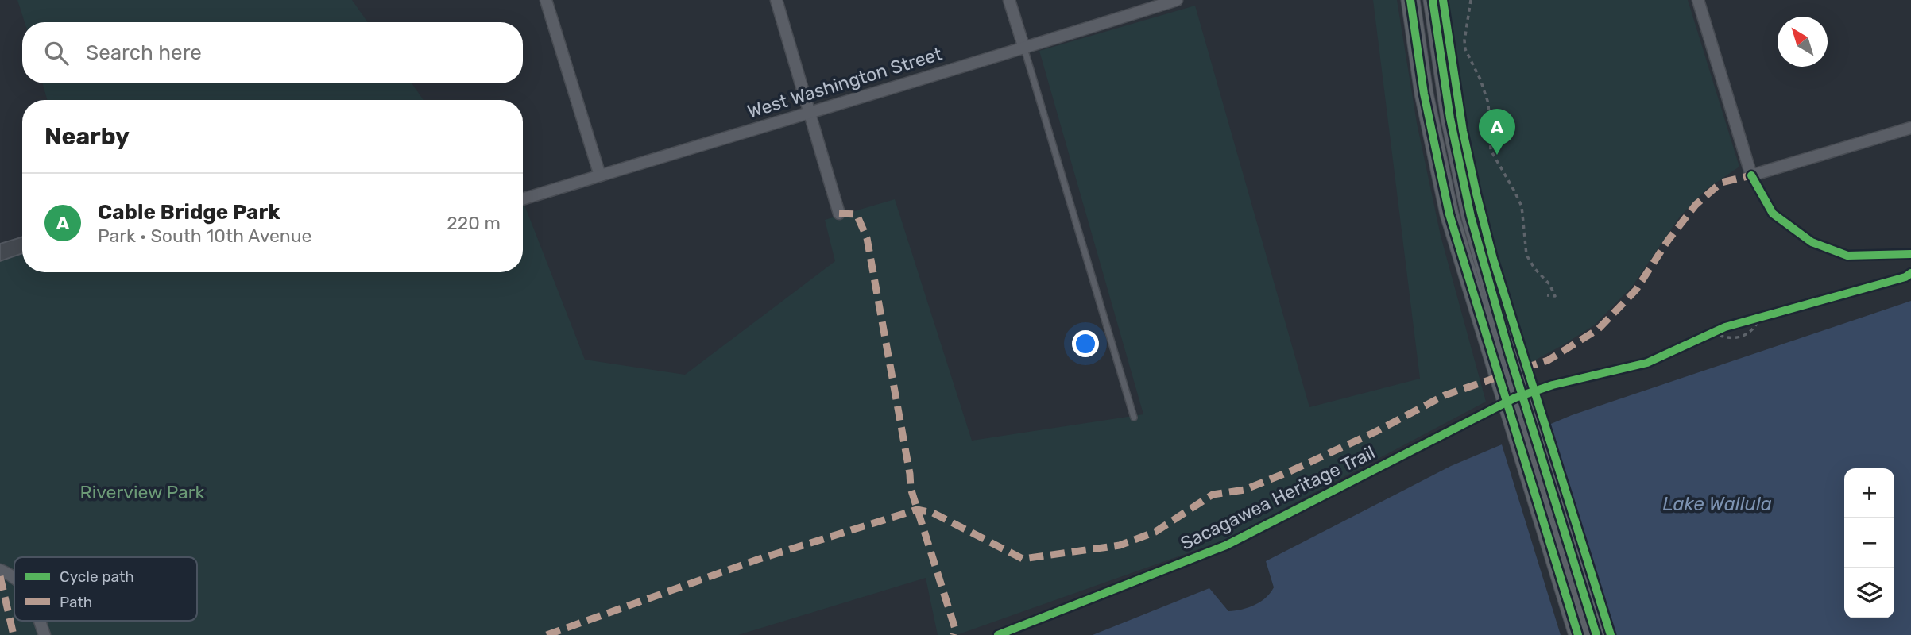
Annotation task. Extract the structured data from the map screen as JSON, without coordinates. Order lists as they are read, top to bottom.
{
  "streets": {
    "street": ["West Washington Street"],
    "cycle path": ["Sacagawea Heritage Trail"]
  },
  "water": ["Lake Wallula"],
  "parks": ["Riverview Park"],
  "legend": ["Cycle path", "Path"],
  "north": "top left",
  "page": {
    "search": "Search here",
    "heading": "Nearby",
    "pins": "A",
    "list": [
      {
        "mark": "A",
        "name": "Cable Bridge Park",
        "note": "Park · South 10th Avenue",
        "value": "220 m"
      }
    ],
    "map_buttons": ["+", "−"]
  }
}
